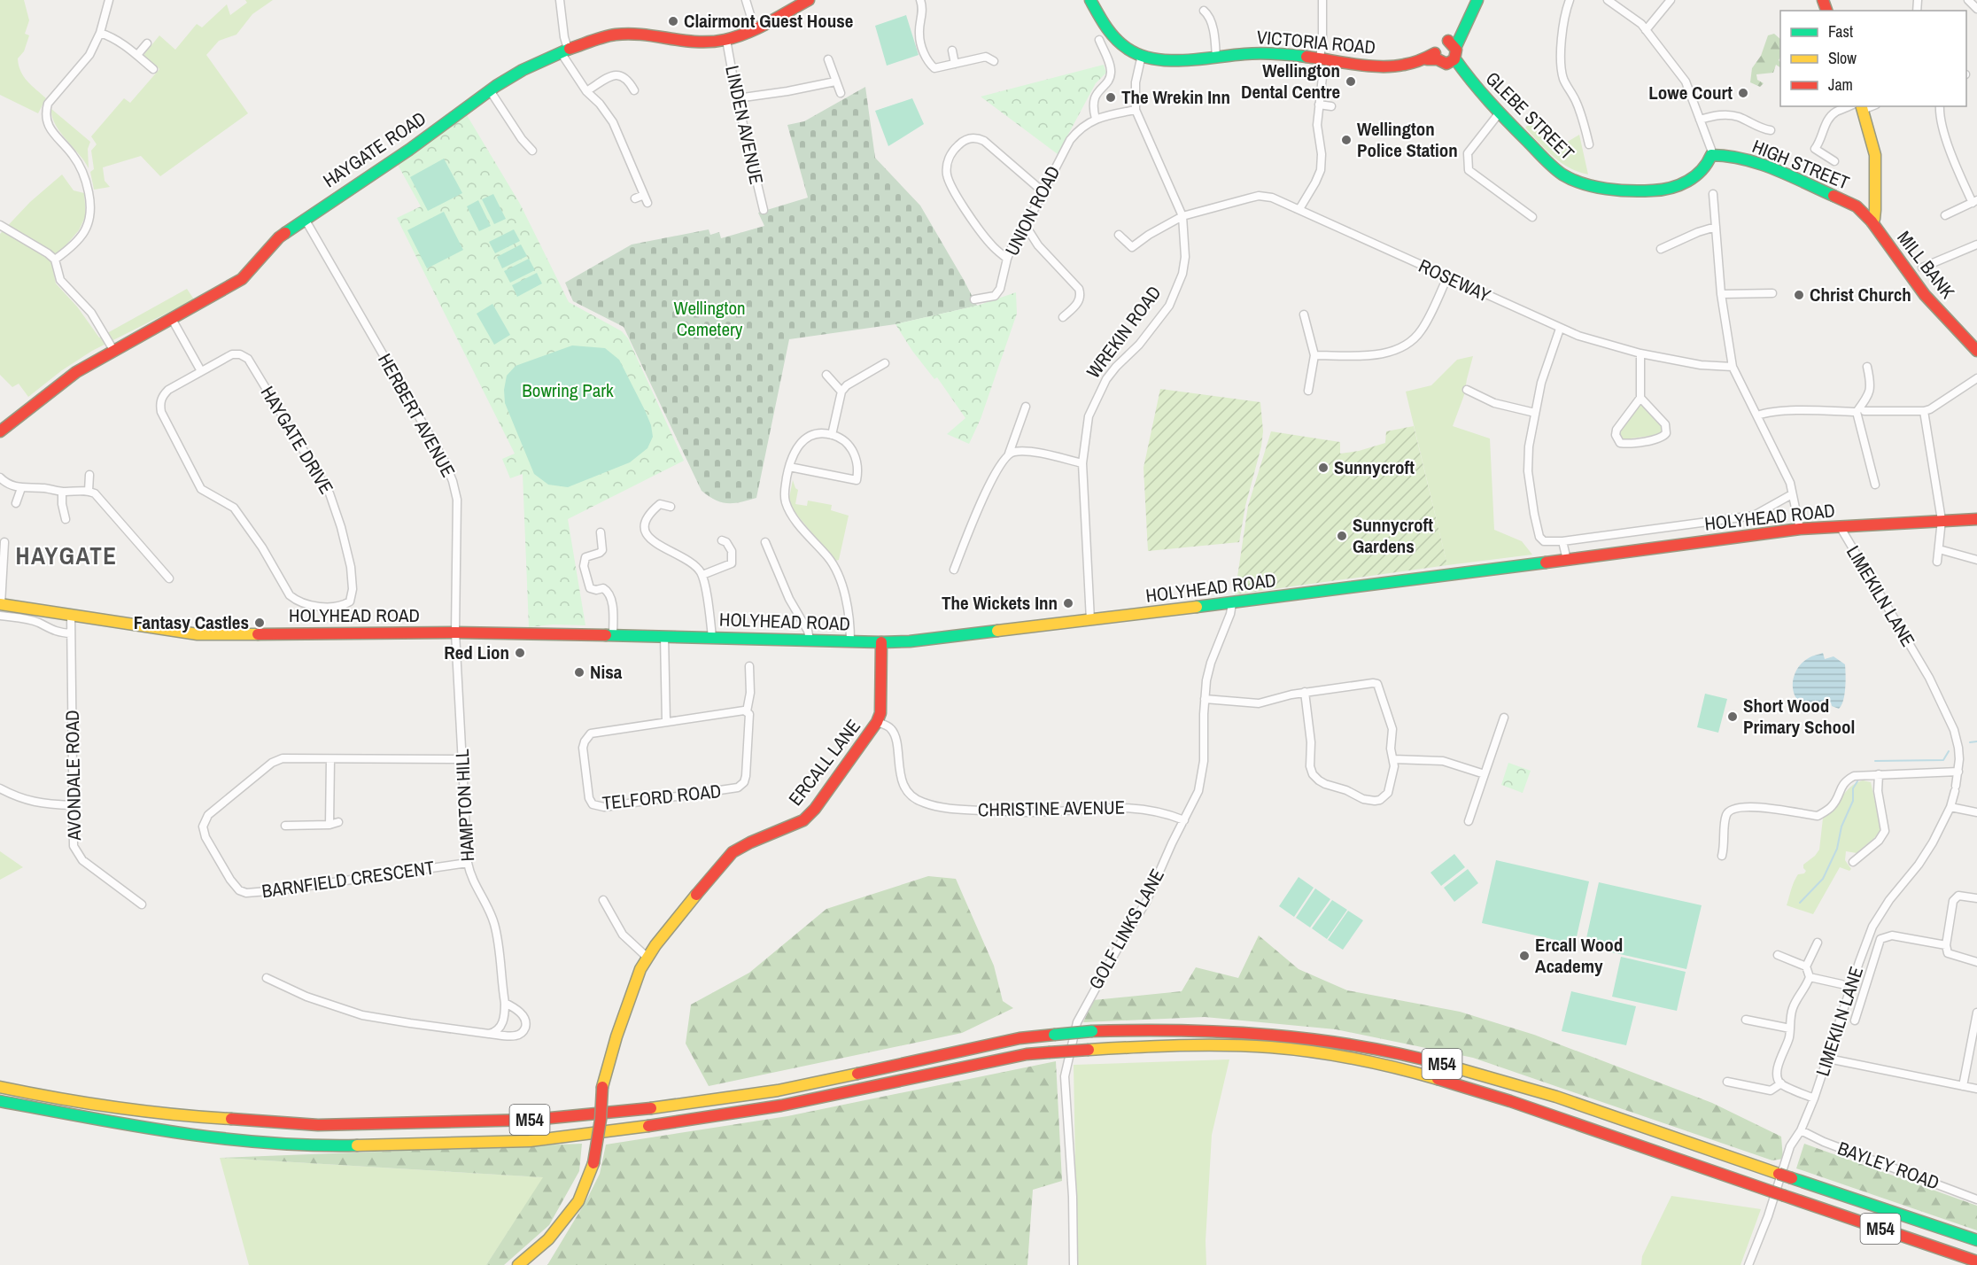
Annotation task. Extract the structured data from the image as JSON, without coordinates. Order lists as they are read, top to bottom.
{
  "streets": {
    "main road": [
      "VICTORIA ROAD",
      "GLEBE STREET",
      "HAYGATE ROAD",
      "HIGH STREET",
      "MILL BANK",
      "HOLYHEAD ROAD",
      "ERCALL LANE",
      "M54"
    ],
    "street": [
      "LINDEN AVENUE",
      "UNION ROAD",
      "ROSEWAY",
      "WREKIN ROAD",
      "HERBERT AVENUE",
      "HAYGATE DRIVE",
      "LIMEKILN LANE",
      "AVONDALE ROAD",
      "TELFORD ROAD",
      "HAMPTON HILL",
      "CHRISTINE AVENUE",
      "BARNFIELD CRESCENT",
      "GOLF LINKS LANE",
      "BAYLEY ROAD"
    ]
  },
  "crossings": [
    ["VICTORIA ROAD", "GLEBE STREET"],
    ["VICTORIA ROAD", "WREKIN ROAD"],
    ["GLEBE STREET", "HIGH STREET"],
    ["LINDEN AVENUE", "HAYGATE ROAD"],
    ["HAYGATE ROAD", "HERBERT AVENUE"],
    ["HIGH STREET", "MILL BANK"],
    ["UNION ROAD", "WREKIN ROAD"],
    ["ROSEWAY", "WREKIN ROAD"],
    ["WREKIN ROAD", "HOLYHEAD ROAD"],
    ["HERBERT AVENUE", "HOLYHEAD ROAD"],
    ["HERBERT AVENUE", "HAMPTON HILL"],
    ["HOLYHEAD ROAD", "LIMEKILN LANE"],
    ["HOLYHEAD ROAD", "ERCALL LANE"],
    ["HOLYHEAD ROAD", "AVONDALE ROAD"],
    ["HOLYHEAD ROAD", "HAMPTON HILL"],
    ["HOLYHEAD ROAD", "GOLF LINKS LANE"],
    ["LIMEKILN LANE", "BAYLEY ROAD"],
    ["ERCALL LANE", "CHRISTINE AVENUE"],
    ["HAMPTON HILL", "BARNFIELD CRESCENT"],
    ["CHRISTINE AVENUE", "GOLF LINKS LANE"]
  ],
  "districts": ["HAYGATE"],
  "parks": ["Wellington Cemetery", "Bowring Park"],
  "places": [
    "Clairmont Guest House",
    "Wellington Dental Centre",
    "Lowe Court",
    "The Wrekin Inn",
    "Wellington Police Station",
    "Christ Church",
    "Sunnycroft",
    "Sunnycroft Gardens",
    "The Wickets Inn",
    "Fantasy Castles",
    "Red Lion",
    "Nisa",
    "Short Wood Primary School",
    "Ercall Wood Academy"
  ],
  "legend": ["Fast", "Slow", "Jam"]
}
